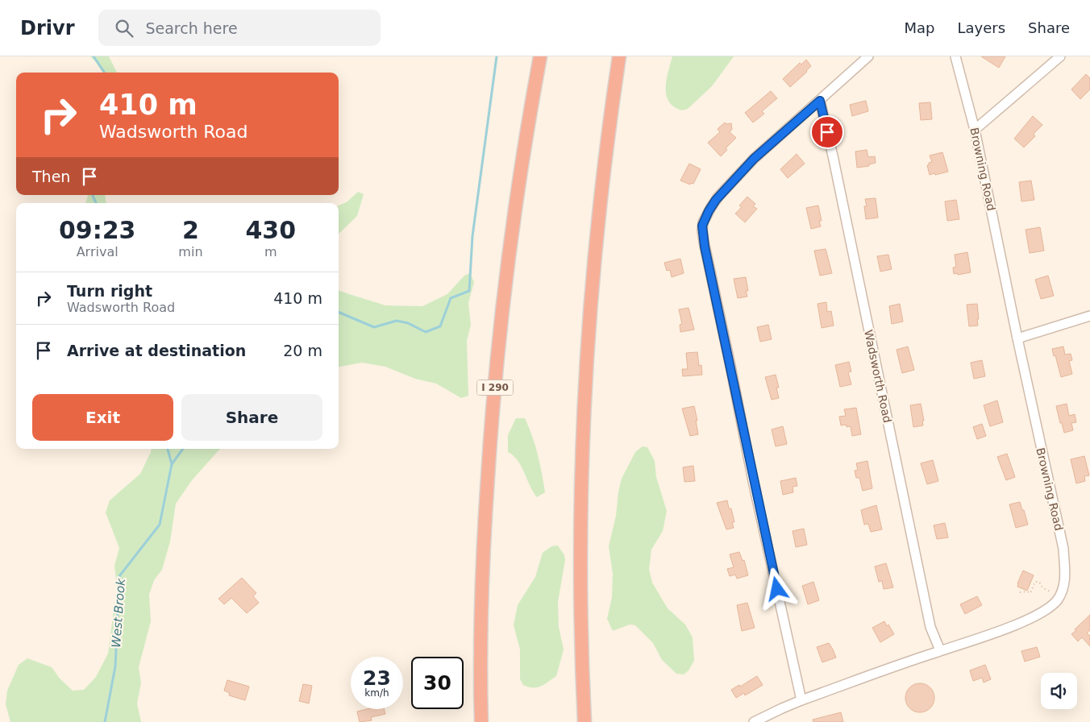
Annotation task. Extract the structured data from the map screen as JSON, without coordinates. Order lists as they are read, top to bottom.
{
  "streets": {
    "highway": ["I 290"],
    "street": ["Browning Road", "Wadsworth Road"]
  },
  "crossings": [
    ["Browning Road", "Wadsworth Road"]
  ],
  "water": ["West Brook"],
  "page": {
    "header": "Drivr",
    "search": "Search here",
    "nav": ["Map", "Layers", "Share"],
    "turn": ["410 m", "Wadsworth Road"],
    "then": "Then",
    "eta": [
      "09:23",
      "Arrival",
      "2",
      "min",
      "430",
      "m"
    ],
    "list": [
      {
        "name": "Turn right",
        "note": "Wadsworth Road",
        "value": "410 m"
      },
      {
        "name": "Arrive at destination",
        "value": "20 m"
      }
    ],
    "buttons": ["Exit", "Share"],
    "speed": "23 km/h",
    "limit": "30"
  }
}
